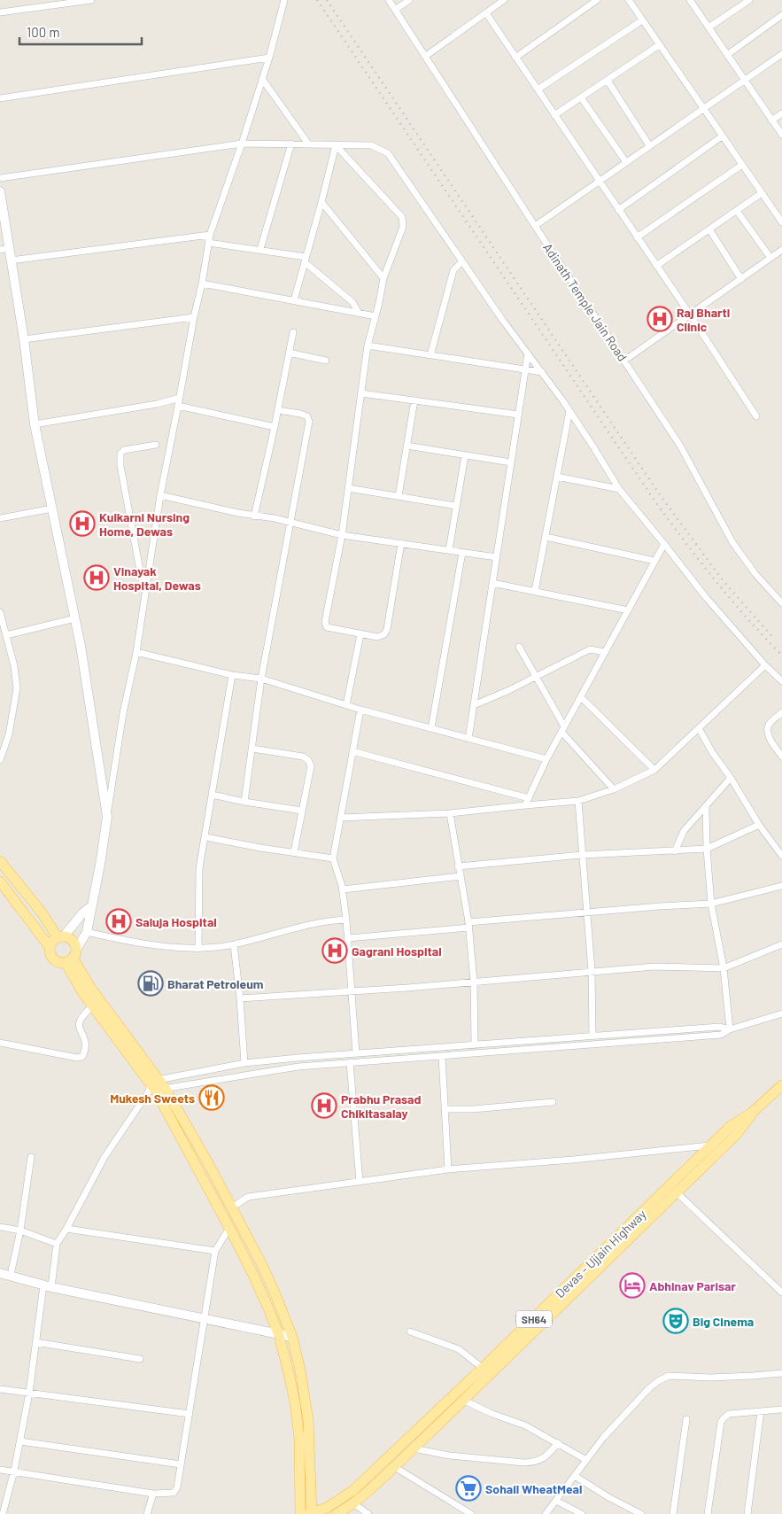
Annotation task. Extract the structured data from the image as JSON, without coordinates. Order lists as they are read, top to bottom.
{
  "streets": {
    "main road": ["Devas - Ujjain Highway", "SH64"],
    "street": ["Adinath Temple Jain Road"]
  },
  "places": {
    "hospital": [
      "Raj Bharti Clinic",
      "Kulkarni Nursing Home, Dewas",
      "Vinayak Hospital, Dewas",
      "Saluja Hospital",
      "Gagrani Hospital",
      "Prabhu Prasad Chikitasalay"
    ],
    "fuel station": ["Bharat Petroleum"],
    "restaurant": ["Mukesh Sweets"],
    "hotel": ["Abhinav Parisar"],
    "theatre": ["Big Cinema"],
    "supermarket": ["Sohail WheatMeal"]
  },
  "scale_bar": "100 m"
}
